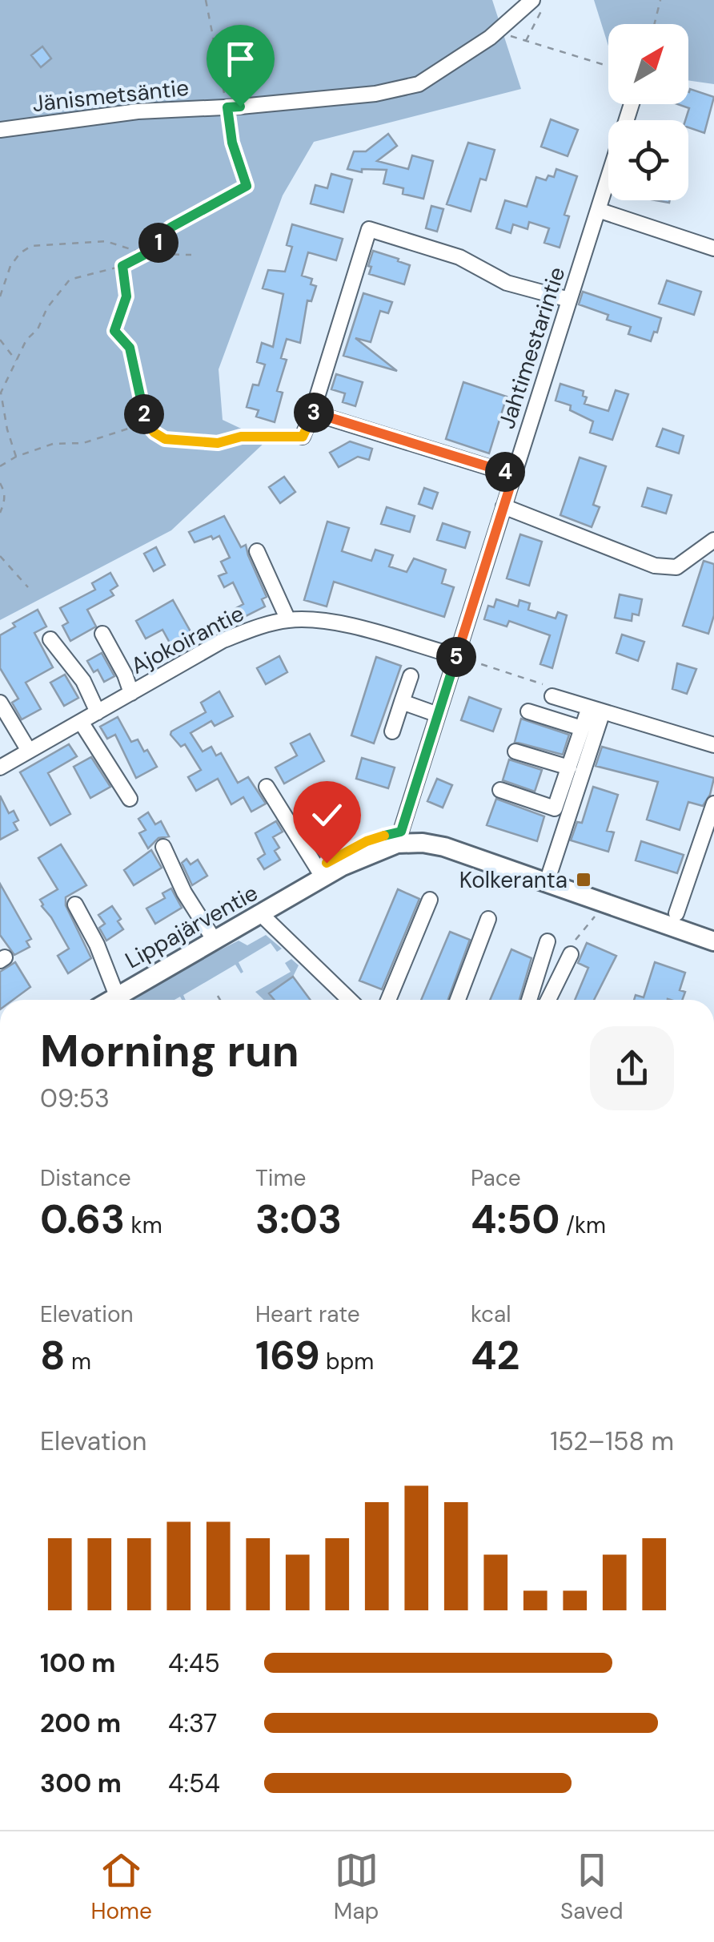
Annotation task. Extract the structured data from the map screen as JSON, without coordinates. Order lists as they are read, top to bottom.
{
  "streets": {
    "main road": ["Lippajärventie"],
    "street": ["Jänismetsäntie", "Jahtimestarintie", "Ajokoirantie"]
  },
  "crossings": [
    ["Jahtimestarintie", "Ajokoirantie"],
    ["Jahtimestarintie", "Lippajärventie"]
  ],
  "places": {
    "transit": ["Kolkeranta"]
  },
  "north": "top right",
  "page": {
    "pins": [
      "1",
      "3",
      "2",
      "4",
      "5"
    ],
    "heading": ["Morning run", "09:53"],
    "stats": [
      ["Distance", "0.63 km"],
      ["Time", "3:03"],
      ["Pace", "4:50 /km"],
      ["Elevation", "8 m"],
      ["Heart rate", "169 bpm"],
      ["kcal", "42"]
    ],
    "chart": ["Elevation", "152–158 m"],
    "list": [
      {
        "name": "100 m",
        "note": "4:45"
      },
      {
        "name": "200 m",
        "note": "4:37"
      },
      {
        "name": "300 m",
        "note": "4:54"
      }
    ],
    "tabs": ["Home", "Map", "Saved"]
  }
}
